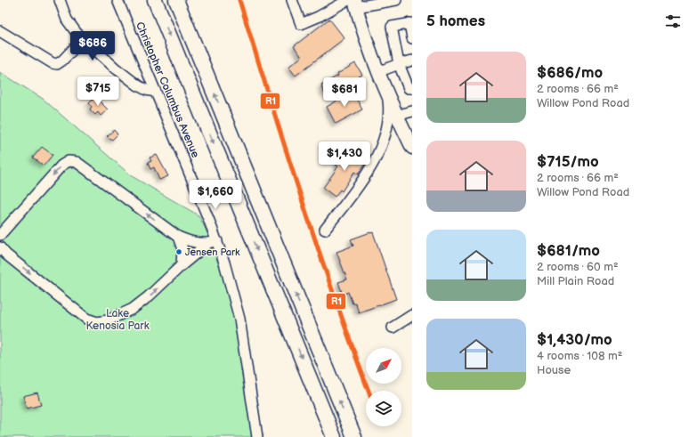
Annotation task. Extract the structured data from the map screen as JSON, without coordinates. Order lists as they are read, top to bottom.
{
  "streets": {
    "street": ["Christopher Columbus Avenue"]
  },
  "parks": ["Lake Kenosia Park"],
  "places": ["Jensen Park"],
  "lines": ["transit line R1"],
  "north": "top right",
  "page": {
    "heading": "5 homes",
    "price": [
      "$686",
      "$715",
      "$681",
      "$1,430",
      "$1,660"
    ],
    "list": [
      {
        "name": "$686/mo",
        "note": "2 rooms · 66 m² · Willow Pond Road"
      },
      {
        "name": "$715/mo",
        "note": "2 rooms · 66 m² · Willow Pond Road"
      },
      {
        "name": "$681/mo",
        "note": "2 rooms · 60 m² · Mill Plain Road"
      },
      {
        "name": "$1,430/mo",
        "note": "4 rooms · 108 m² · House"
      }
    ]
  }
}
